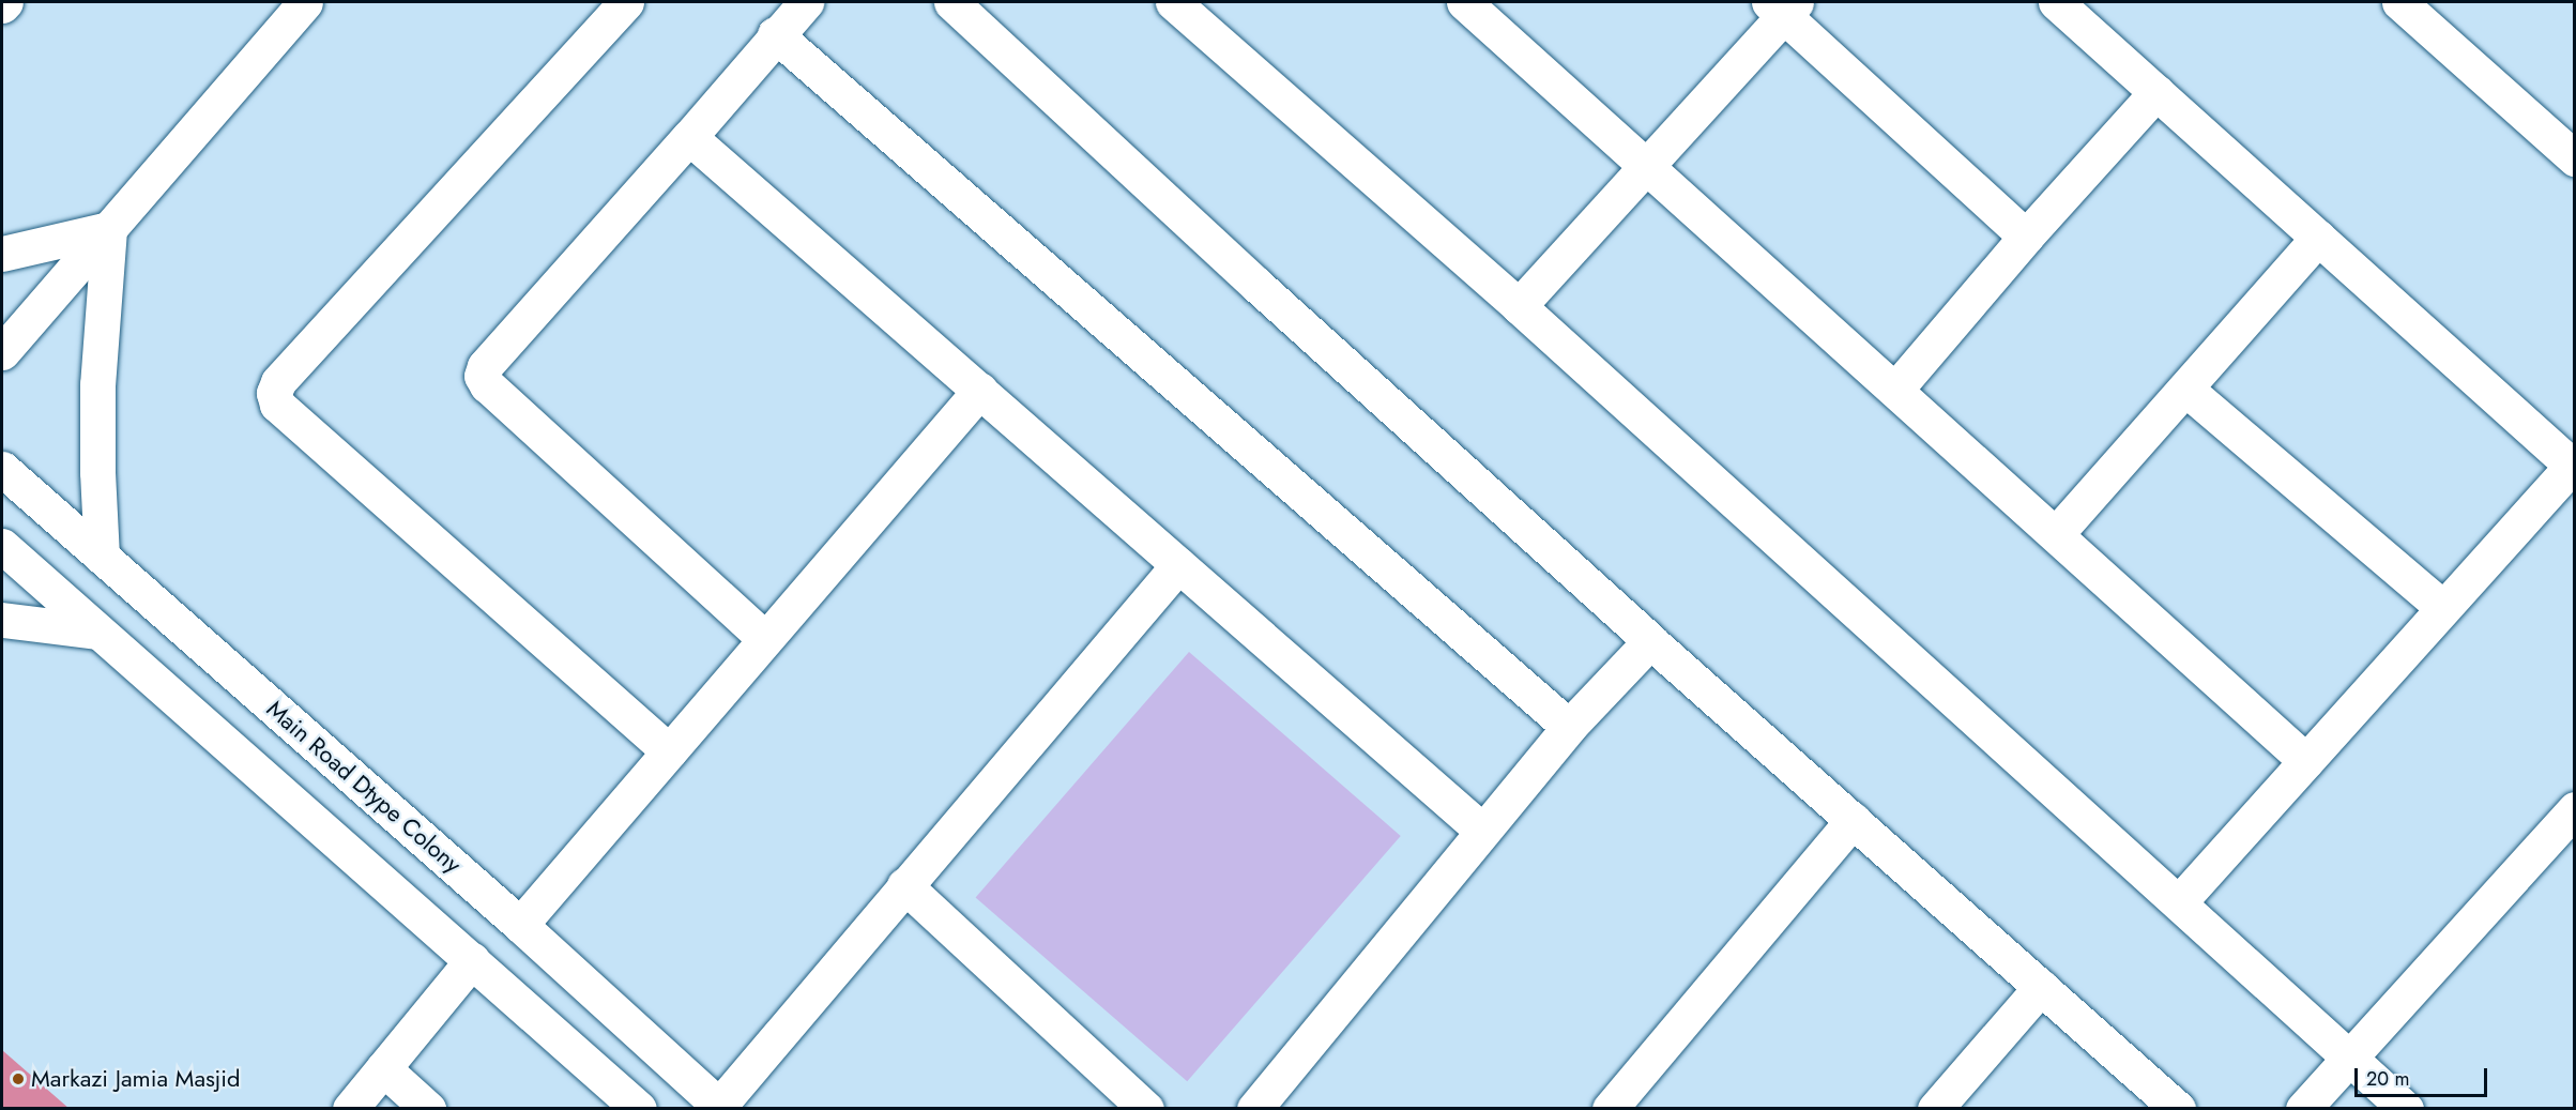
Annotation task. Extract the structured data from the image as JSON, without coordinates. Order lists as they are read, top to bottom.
{
  "streets": {
    "street": ["Main Road Dtype Colony"]
  },
  "places": ["Markazi Jamia Masjid"],
  "scale_bar": "20 m"
}
